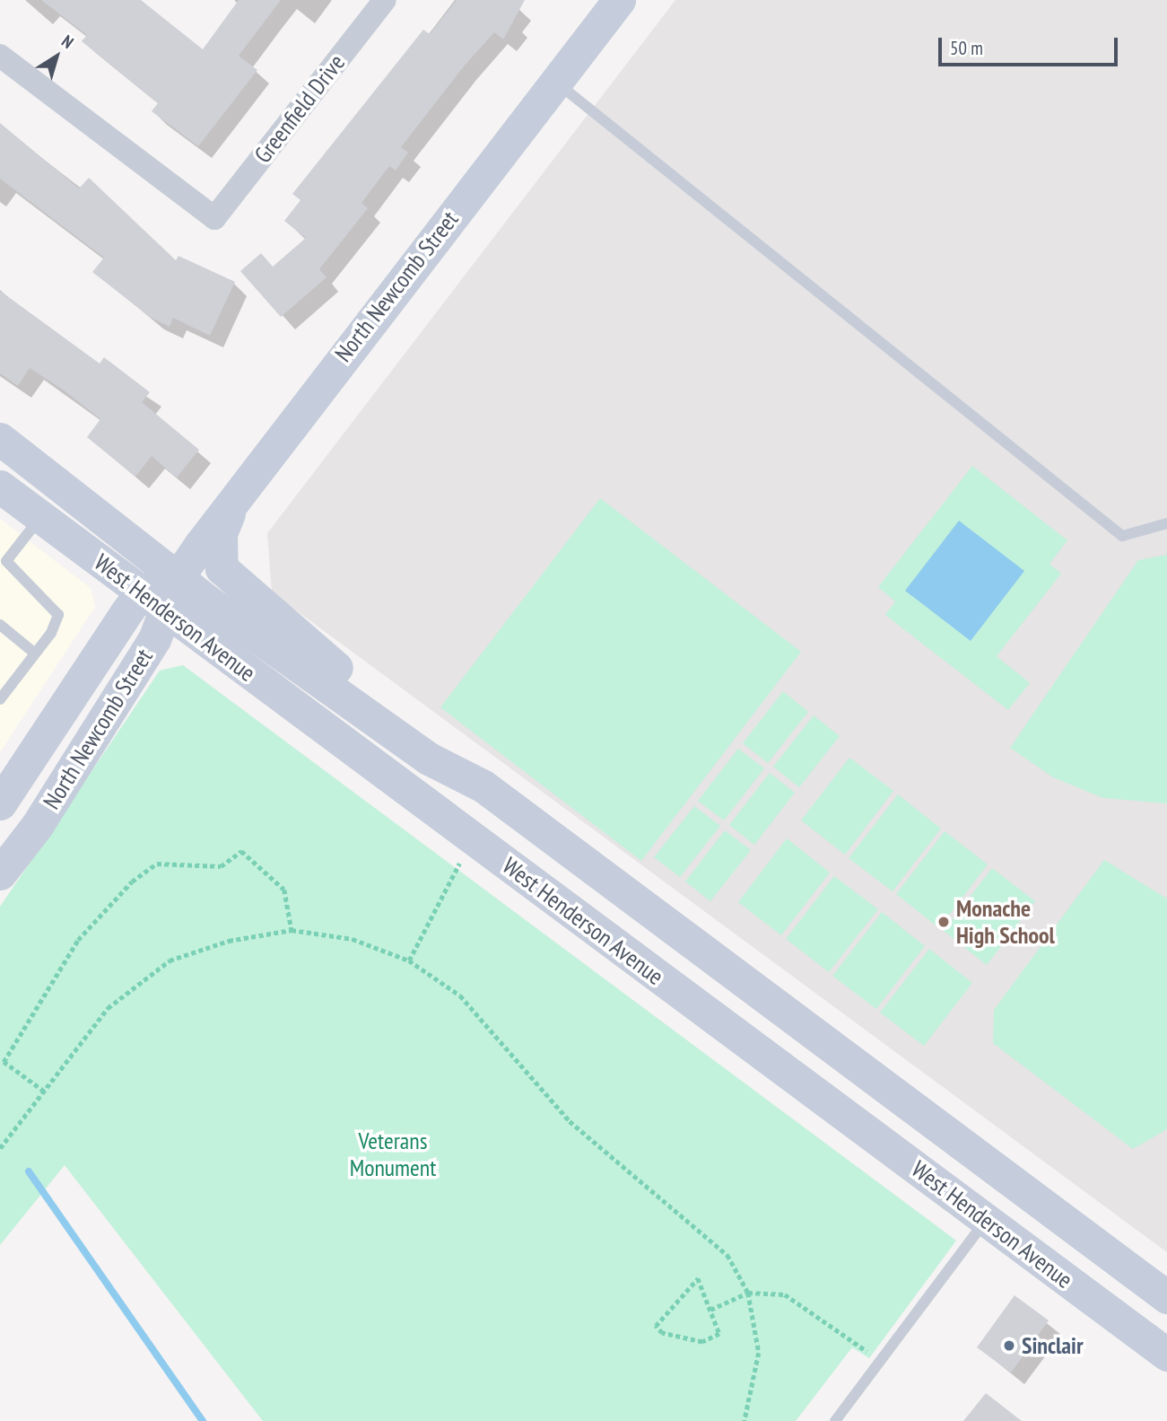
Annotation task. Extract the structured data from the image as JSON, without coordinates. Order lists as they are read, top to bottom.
{
  "streets": {
    "main road": ["North Newcomb Street", "West Henderson Avenue"],
    "street": ["Greenfield Drive"]
  },
  "crossings": [
    ["North Newcomb Street", "West Henderson Avenue"]
  ],
  "parks": ["Veterans Monument"],
  "places": ["Monache High School", "Sinclair"],
  "scale_bar": "50 m",
  "north": "top right"
}
